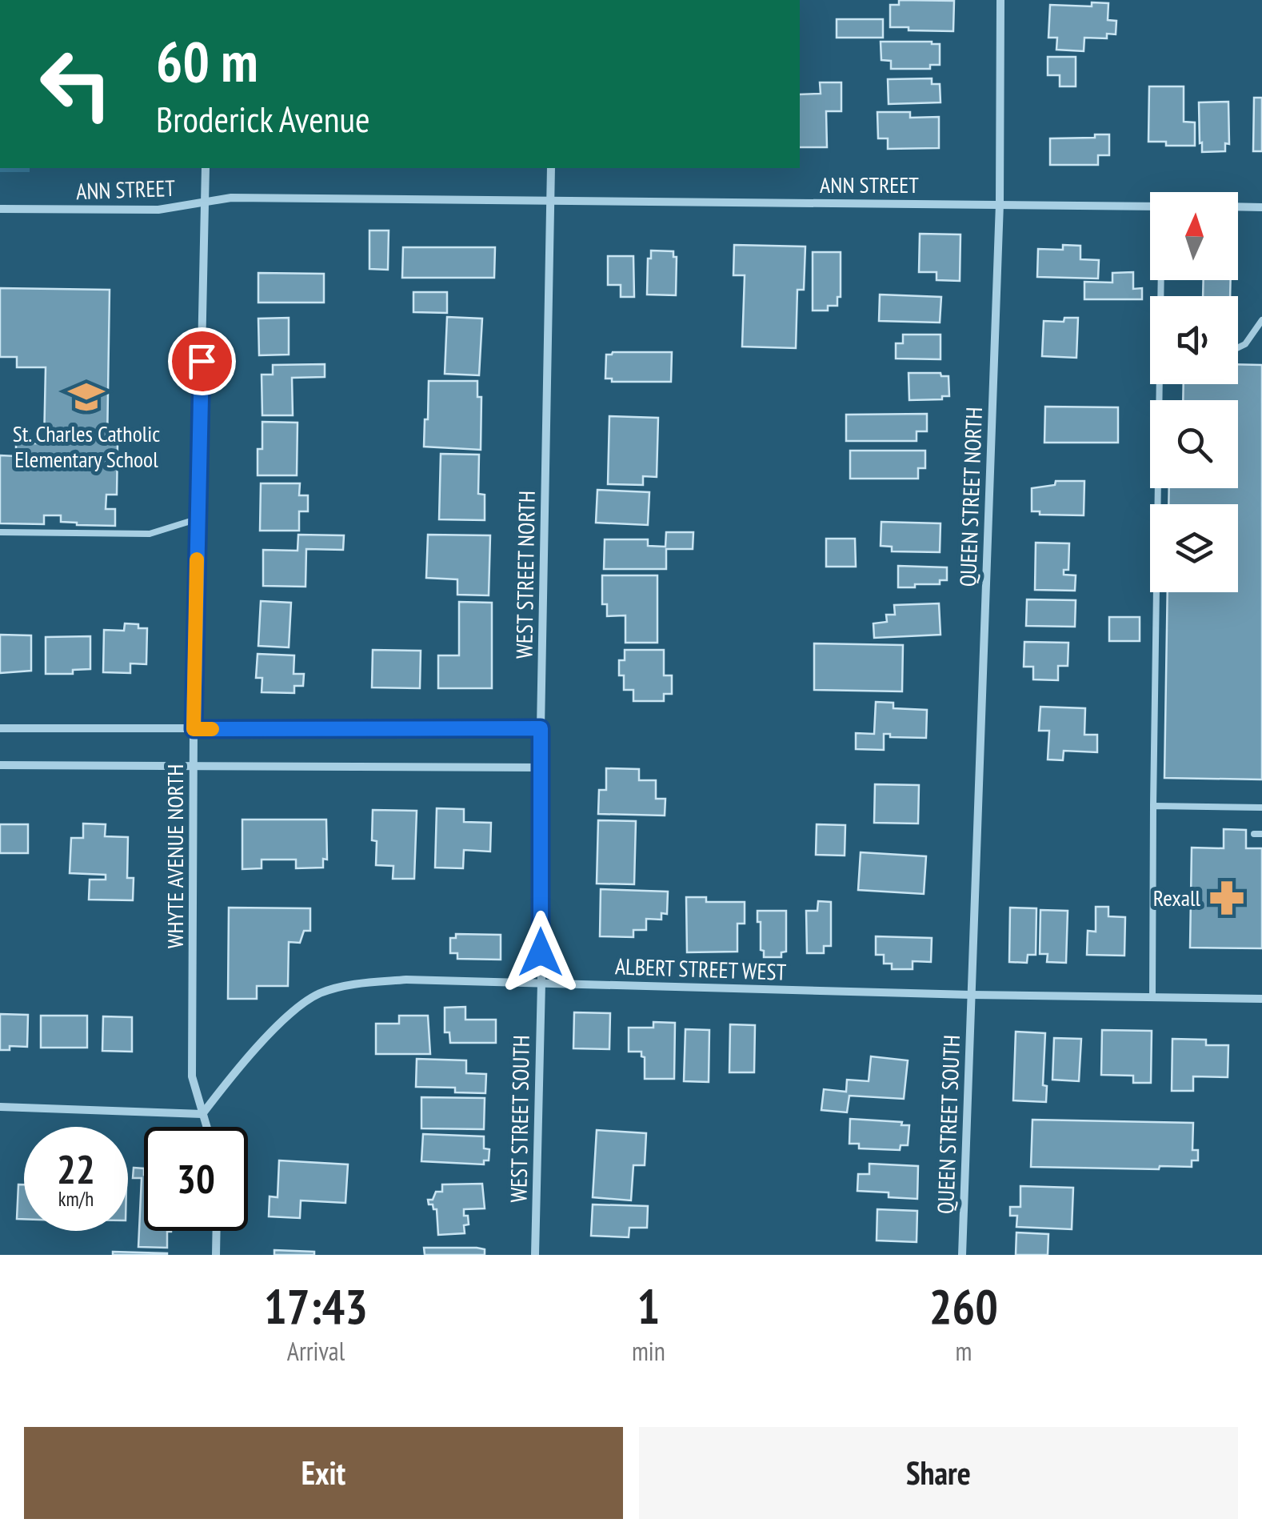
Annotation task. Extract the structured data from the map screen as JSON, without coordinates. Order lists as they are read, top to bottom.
{
  "streets": {
    "street": [
      "ANN STREET",
      "QUEEN STREET NORTH",
      "WEST STREET NORTH",
      "WHYTE AVENUE NORTH",
      "ALBERT STREET WEST",
      "WEST STREET SOUTH",
      "QUEEN STREET SOUTH"
    ]
  },
  "crossings": [
    ["ANN STREET", "QUEEN STREET NORTH"],
    ["ANN STREET", "WEST STREET NORTH"],
    ["ANN STREET", "WHYTE AVENUE NORTH"],
    ["QUEEN STREET NORTH", "ALBERT STREET WEST"],
    ["QUEEN STREET NORTH", "QUEEN STREET SOUTH"],
    ["WEST STREET NORTH", "ALBERT STREET WEST"],
    ["WEST STREET NORTH", "WEST STREET SOUTH"],
    ["WHYTE AVENUE NORTH", "ALBERT STREET WEST"],
    ["ALBERT STREET WEST", "WEST STREET SOUTH"],
    ["ALBERT STREET WEST", "QUEEN STREET SOUTH"]
  ],
  "places": {
    "school or university": ["St. Charles Catholic Elementary School"],
    "pharmacy": ["Rexall"]
  },
  "north": "top",
  "page": {
    "turn": ["60 m", "Broderick Avenue"],
    "speed": "22 km/h",
    "limit": "30",
    "eta": [
      "17:43",
      "Arrival",
      "1",
      "min",
      "260",
      "m"
    ],
    "buttons": ["Exit", "Share"]
  }
}
